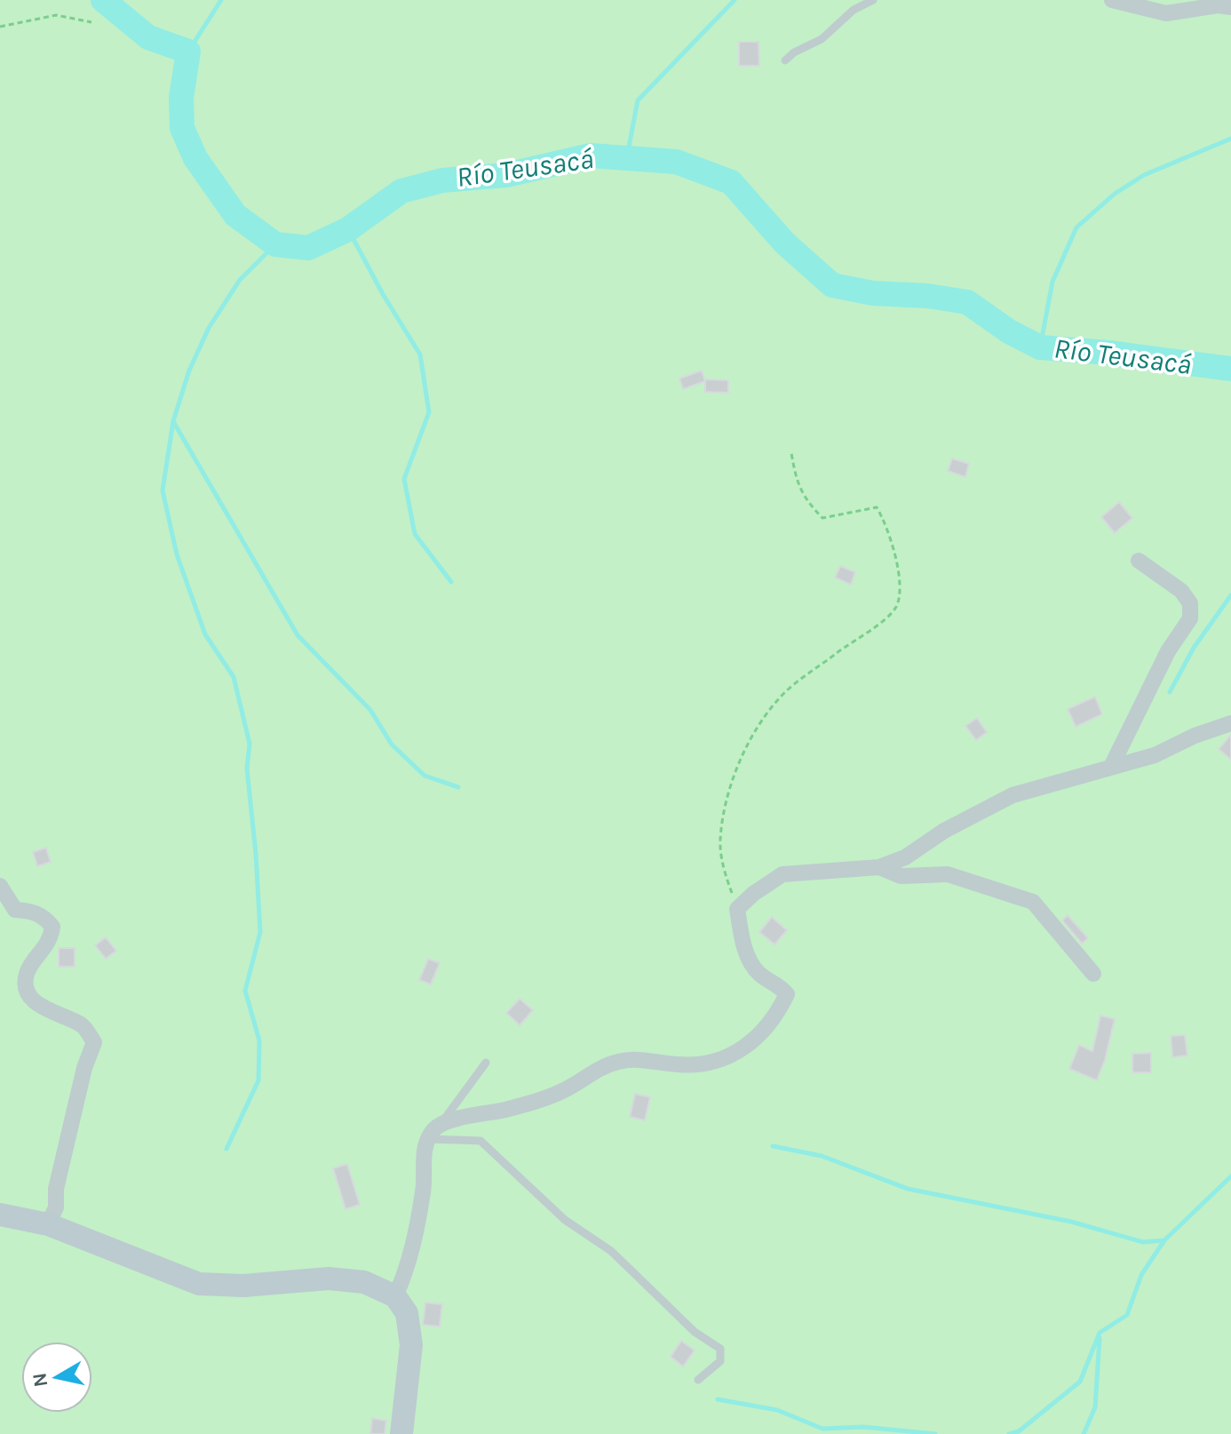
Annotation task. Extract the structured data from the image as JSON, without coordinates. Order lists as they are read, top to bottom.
{
  "water": ["Río Teusacá"],
  "north": "left"
}
